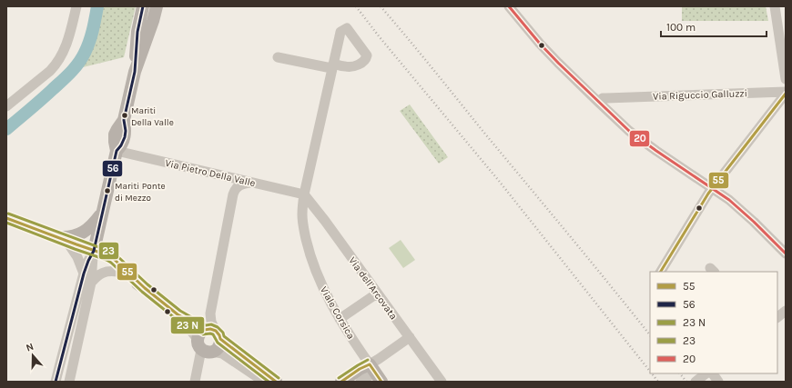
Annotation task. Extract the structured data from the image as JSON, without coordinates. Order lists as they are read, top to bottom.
{
  "streets": {
    "street": [
      "Via Riguccio Galluzzi",
      "Via Pietro Della Valle",
      "Via dell'Arcovata",
      "Viale Corsica"
    ]
  },
  "crossings": [
    ["Via Pietro Della Valle", "Via dell'Arcovata"],
    ["Via Pietro Della Valle", "Viale Corsica"],
    ["Via dell'Arcovata", "Viale Corsica"]
  ],
  "places": ["Mariti Della Valle", "Mariti Ponte di Mezzo"],
  "lines": [
    "transit line 56",
    "transit line 20",
    "transit line 55",
    "transit line 23"
  ],
  "legend": [
    "55",
    "56",
    "23 N",
    "23",
    "20"
  ],
  "scale_bar": "100 m",
  "north": "top"
}
